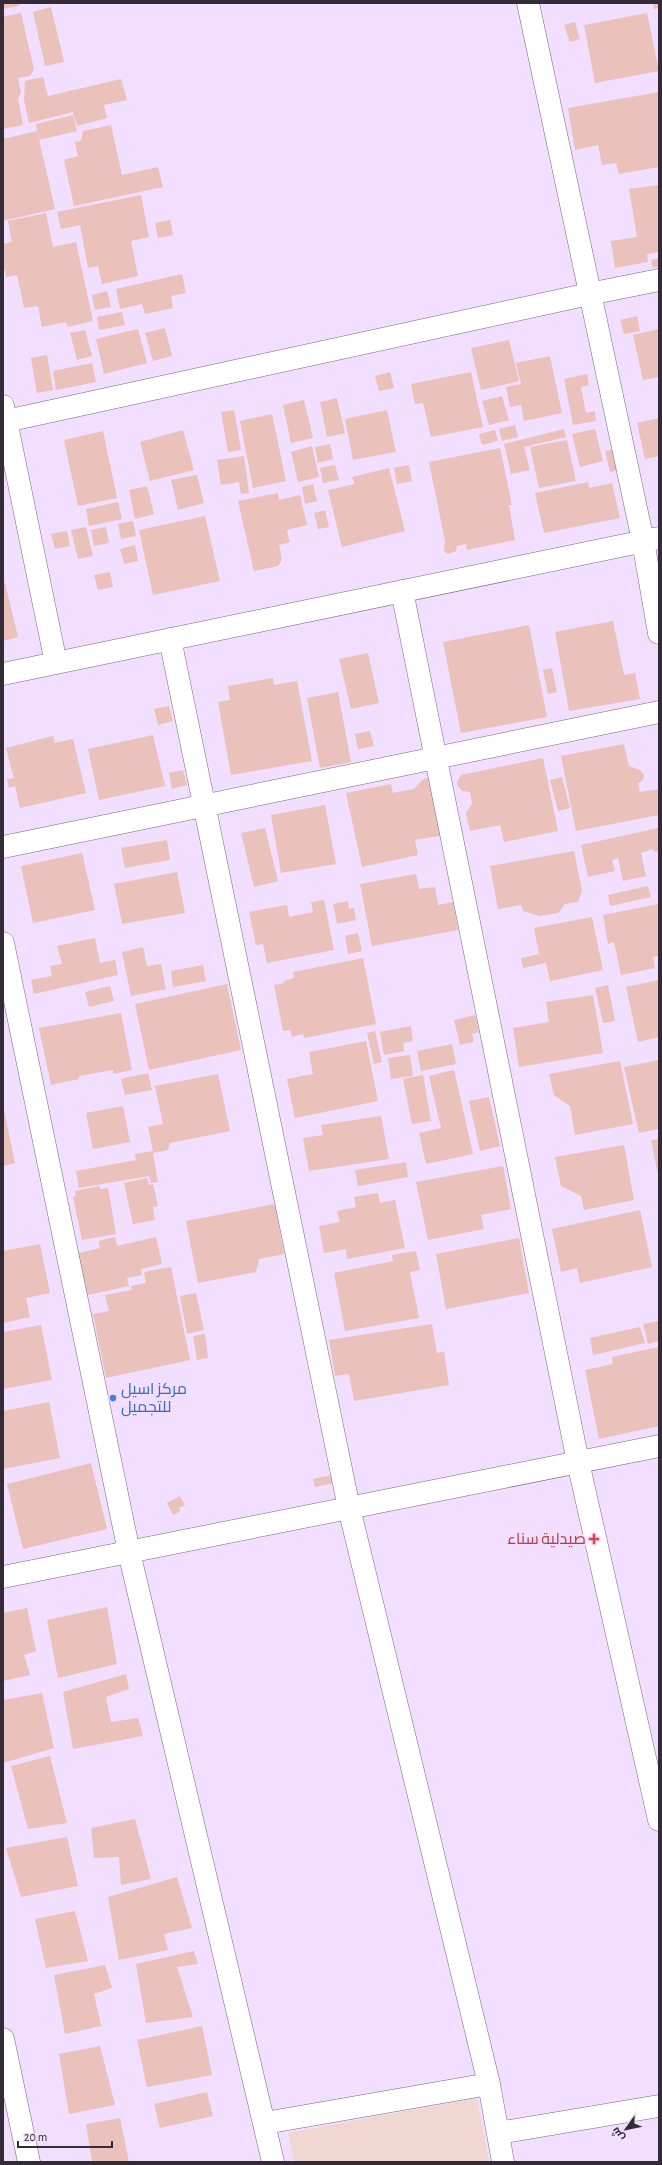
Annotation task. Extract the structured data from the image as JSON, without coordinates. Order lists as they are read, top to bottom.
{
  "places": {
    "other": ["مركز اسيل للتجميل"],
    "health": ["صيدلية سناء"]
  },
  "scale_bar": "20 m",
  "north": "bottom left"
}
